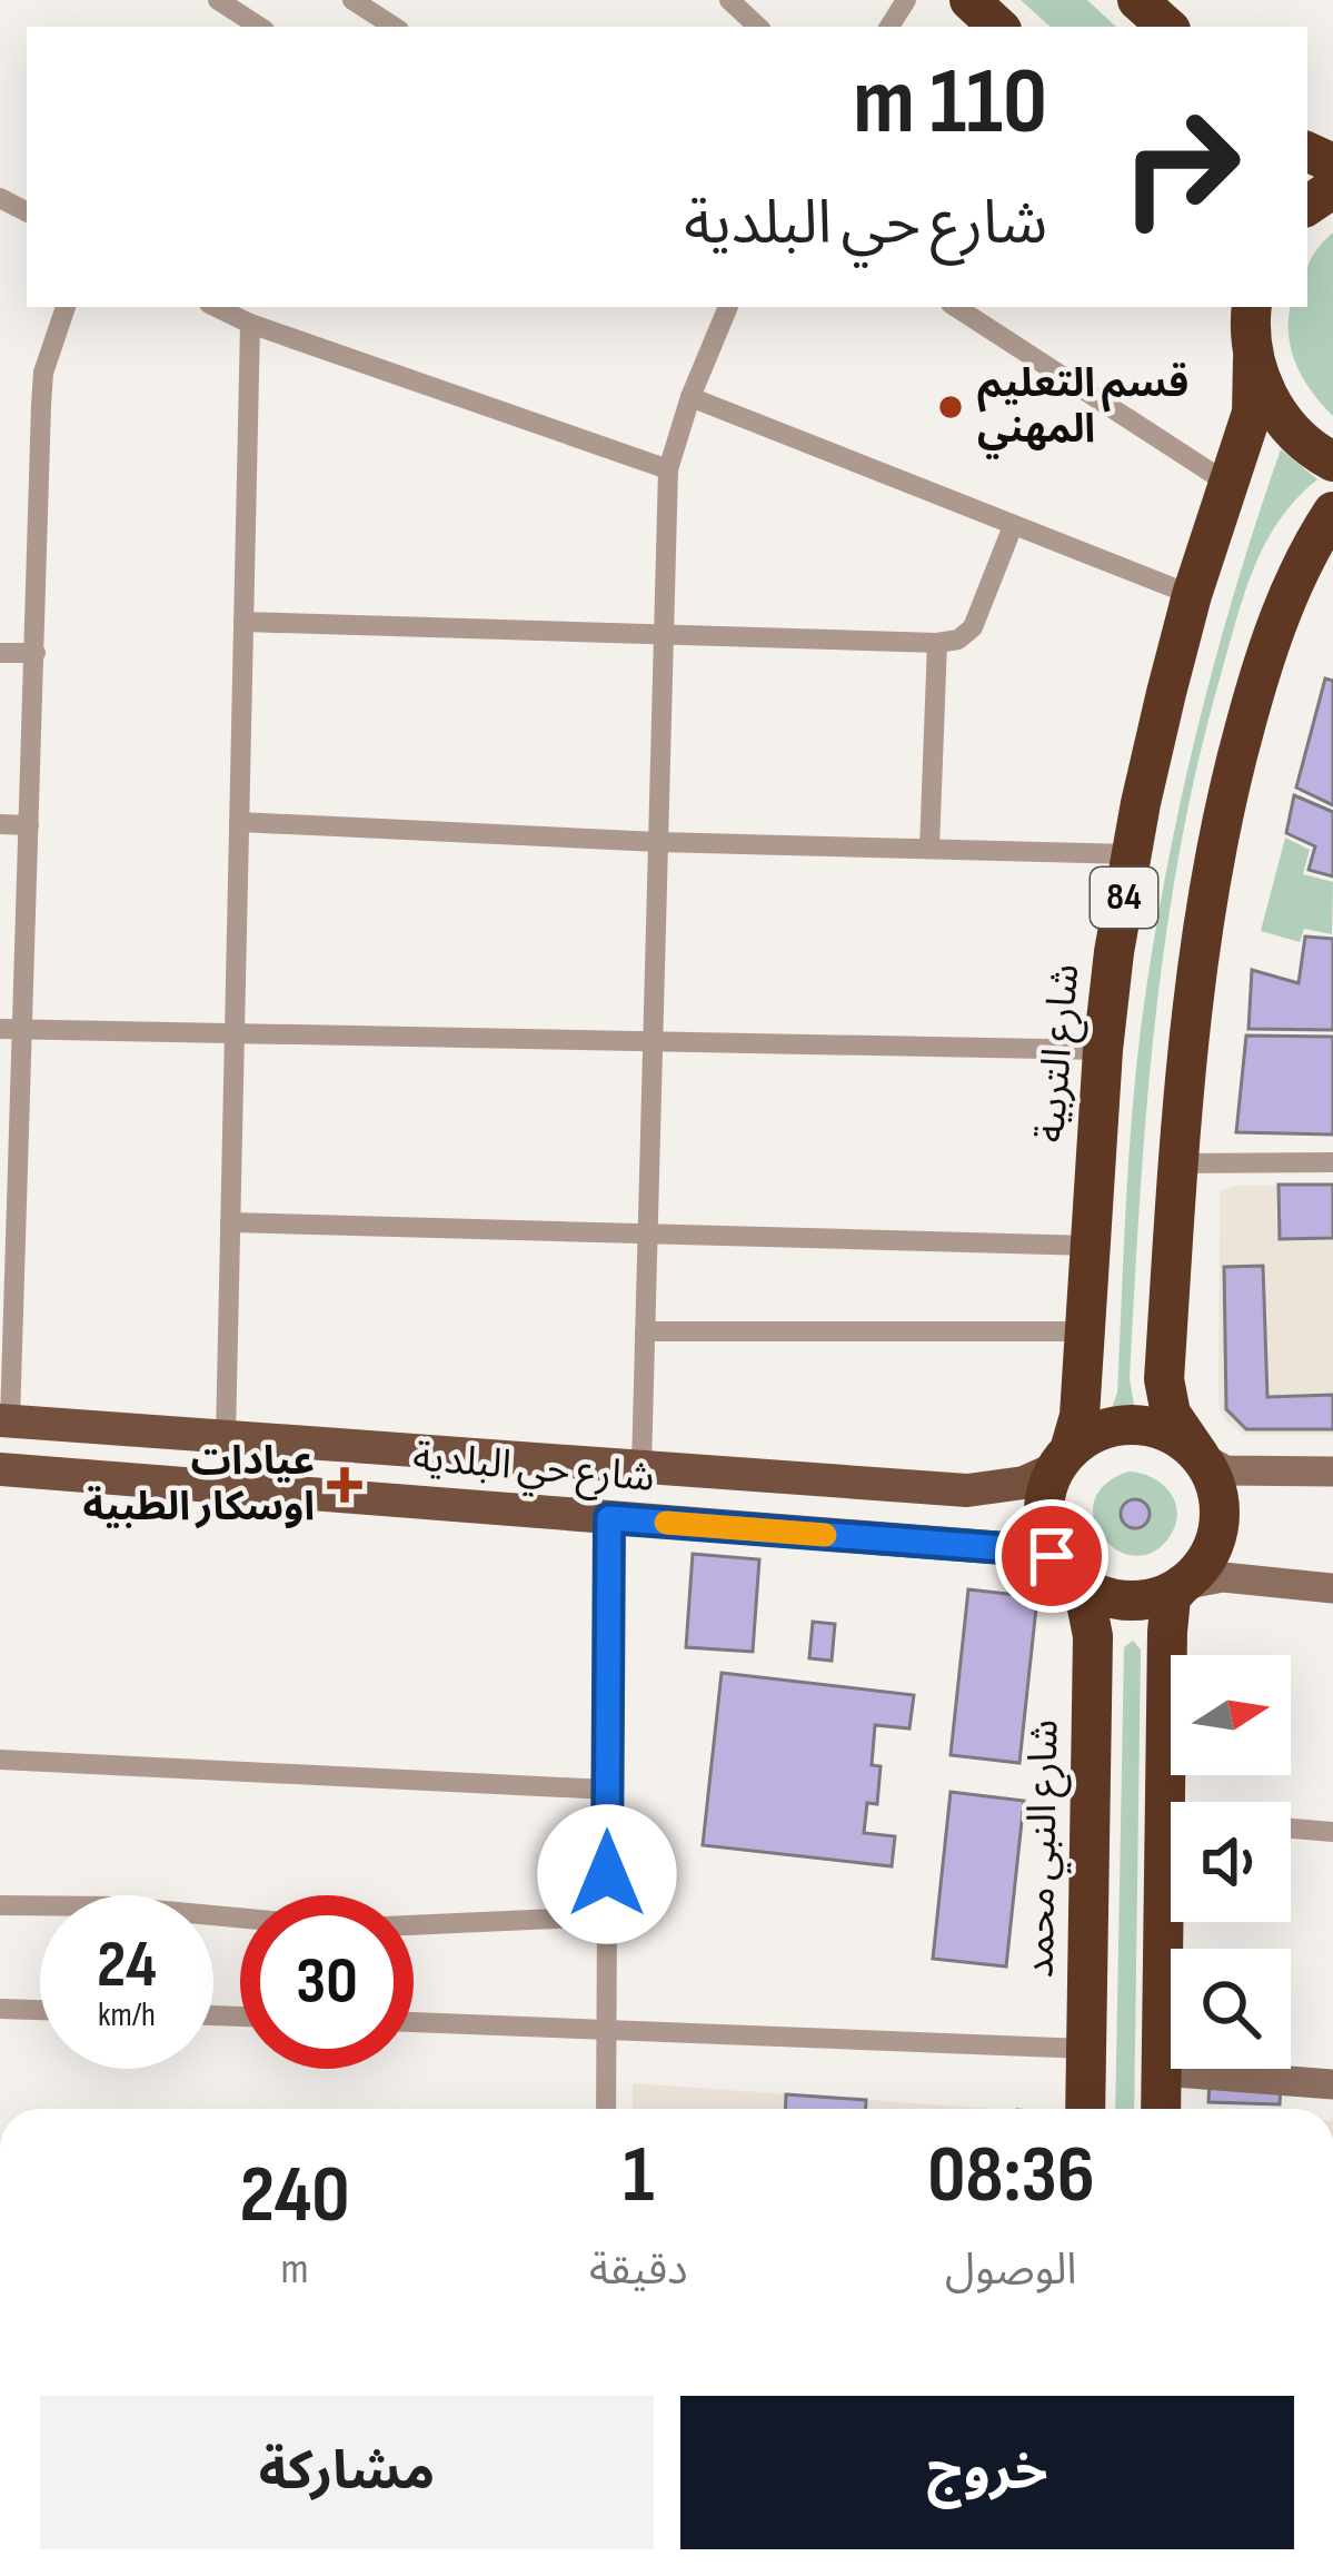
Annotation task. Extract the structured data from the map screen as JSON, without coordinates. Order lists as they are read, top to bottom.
{
  "streets": {
    "highway": ["84", "شارع التربية", "شارع النبي محمد"],
    "main road": ["شارع حي البلدية"]
  },
  "crossings": [
    ["84", "شارع التربية"],
    ["84", "شارع حي البلدية"],
    ["84", "شارع النبي محمد"],
    ["شارع التربية", "شارع حي البلدية"],
    ["شارع التربية", "شارع النبي محمد"],
    ["شارع حي البلدية", "شارع النبي محمد"]
  ],
  "places": {
    "other": ["قسم التعليم المهني"],
    "health": ["عيادات اوسكار الطبية"]
  },
  "north": "right",
  "page": {
    "turn": ["110 m", "شارع حي البلدية"],
    "speed": "24 km/h",
    "limit": "30",
    "eta": [
      "08:36",
      "الوصول",
      "1",
      "دقيقة",
      "240",
      "m"
    ],
    "buttons": ["خروج", "مشاركة"]
  }
}
